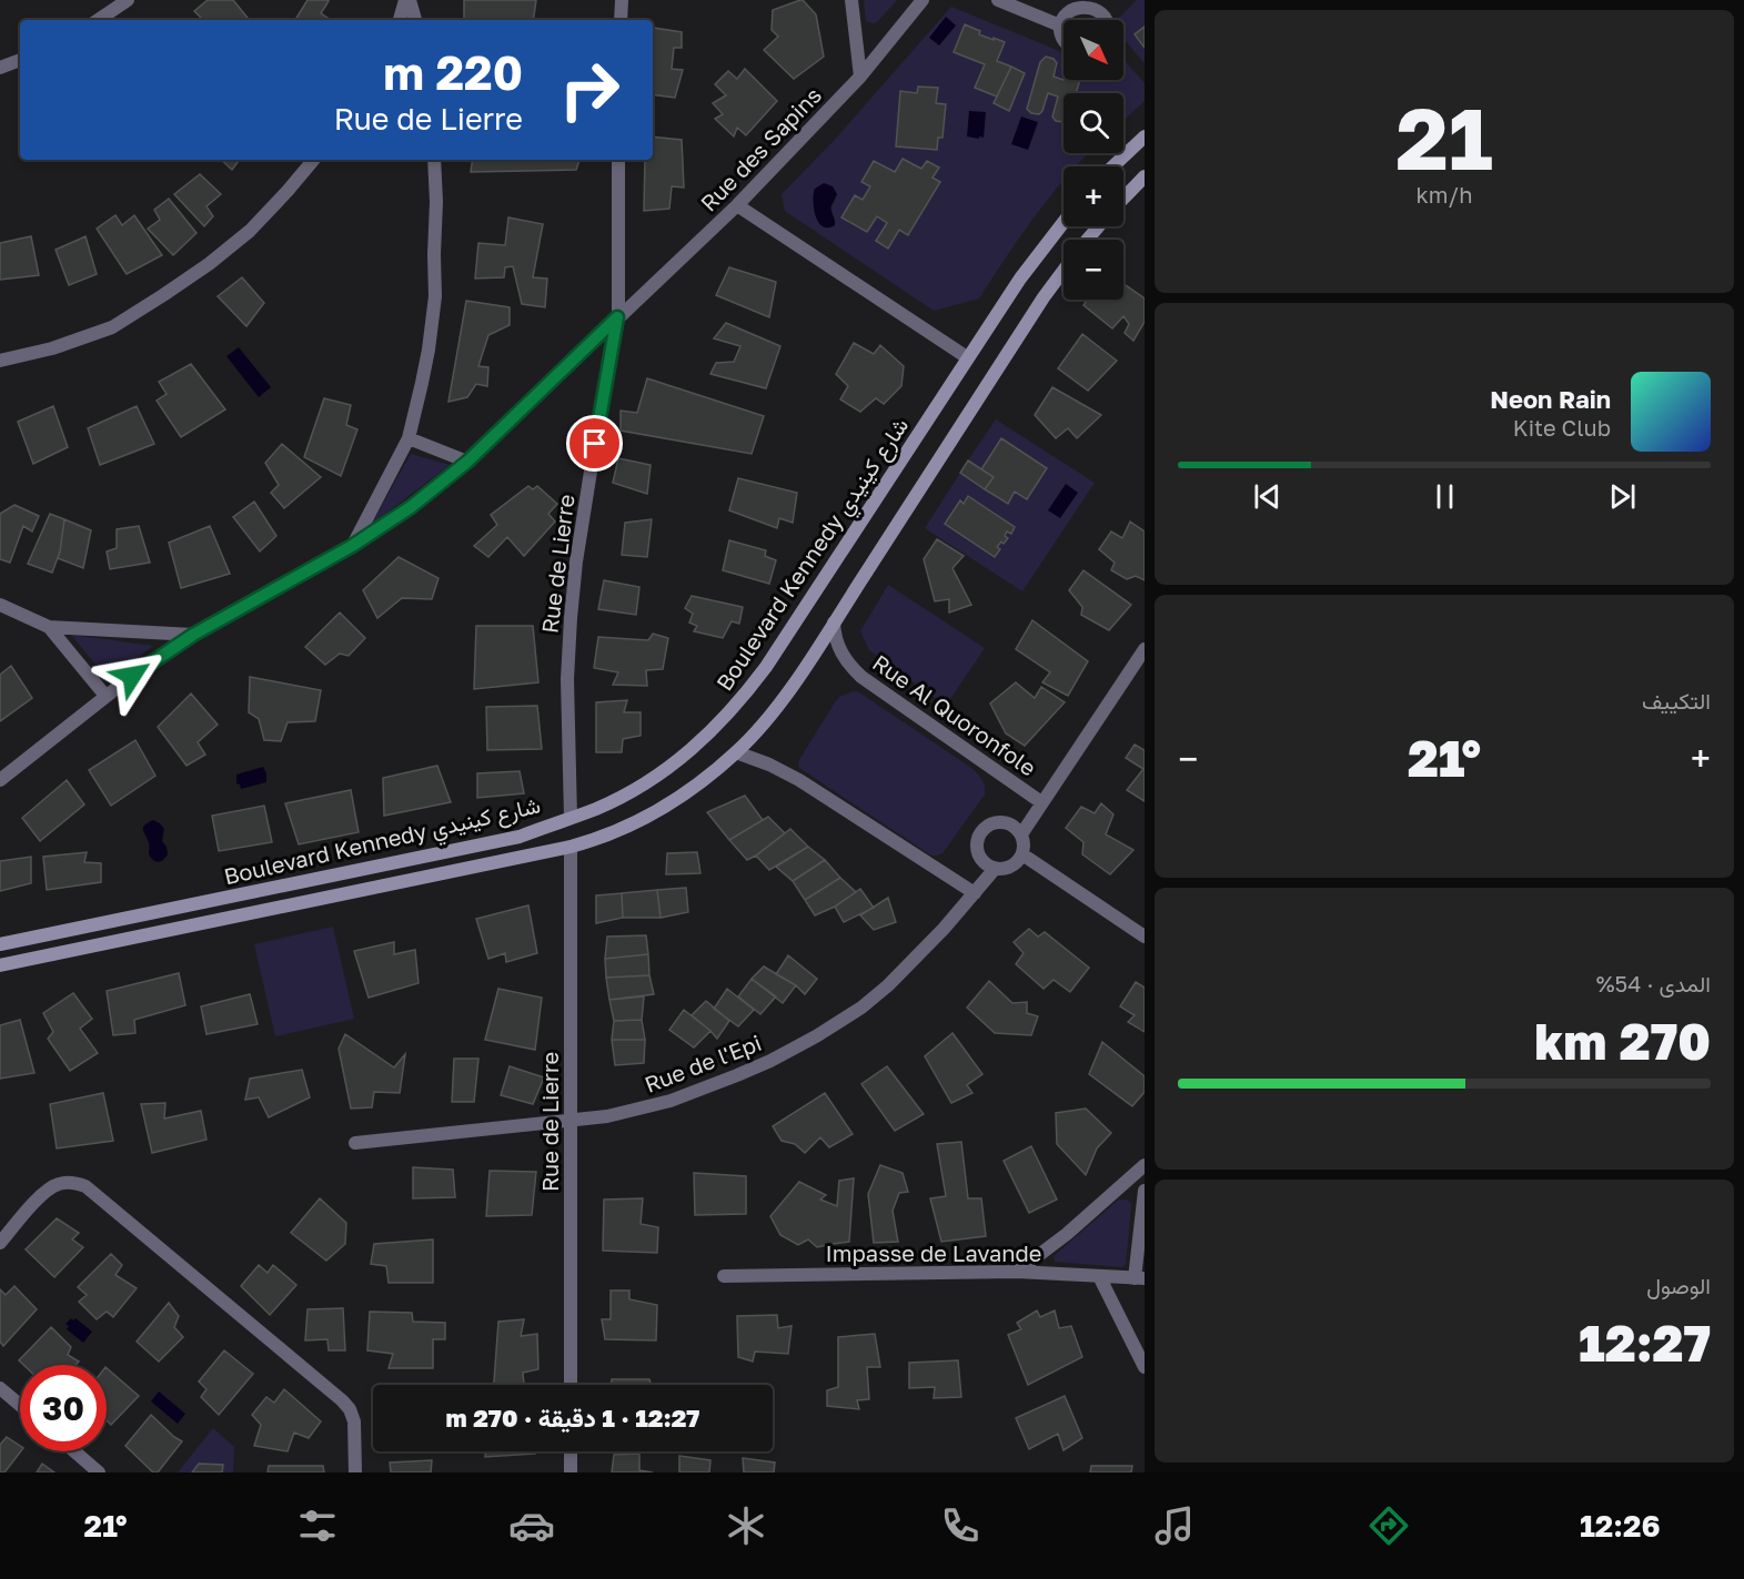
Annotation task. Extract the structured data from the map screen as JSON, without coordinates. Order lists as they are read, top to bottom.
{
  "streets": {
    "main road": ["Boulevard Kennedy شارع كينيدي"],
    "street": [
      "Rue des Sapins",
      "Rue de Lierre",
      "Rue Al Quoronfole",
      "Rue de l'Epi",
      "Impasse de Lavande"
    ]
  },
  "crossings": [
    ["Rue des Sapins", "Rue de Lierre"],
    ["Boulevard Kennedy شارع كينيدي", "Rue de Lierre"],
    ["Boulevard Kennedy شارع كينيدي", "Rue Al Quoronfole"],
    ["Rue de Lierre", "Rue de l'Epi"]
  ],
  "north": "bottom right",
  "page": {
    "tile": [
      ["21", "km/h"],
      "التكييف",
      ["المدى · 54%", "270 km"],
      ["الوصول", "12:27"]
    ],
    "map_buttons": ["+", "−"],
    "turn": ["220 m", "Rue de Lierre"],
    "song": ["Neon Rain", "Kite Club"],
    "heat": ["−", "21°", "+"],
    "limit": "30",
    "trip": "12:27 · 1 دقيقة · 270 m",
    "tabs": ["12:26", "21°"]
  }
}
